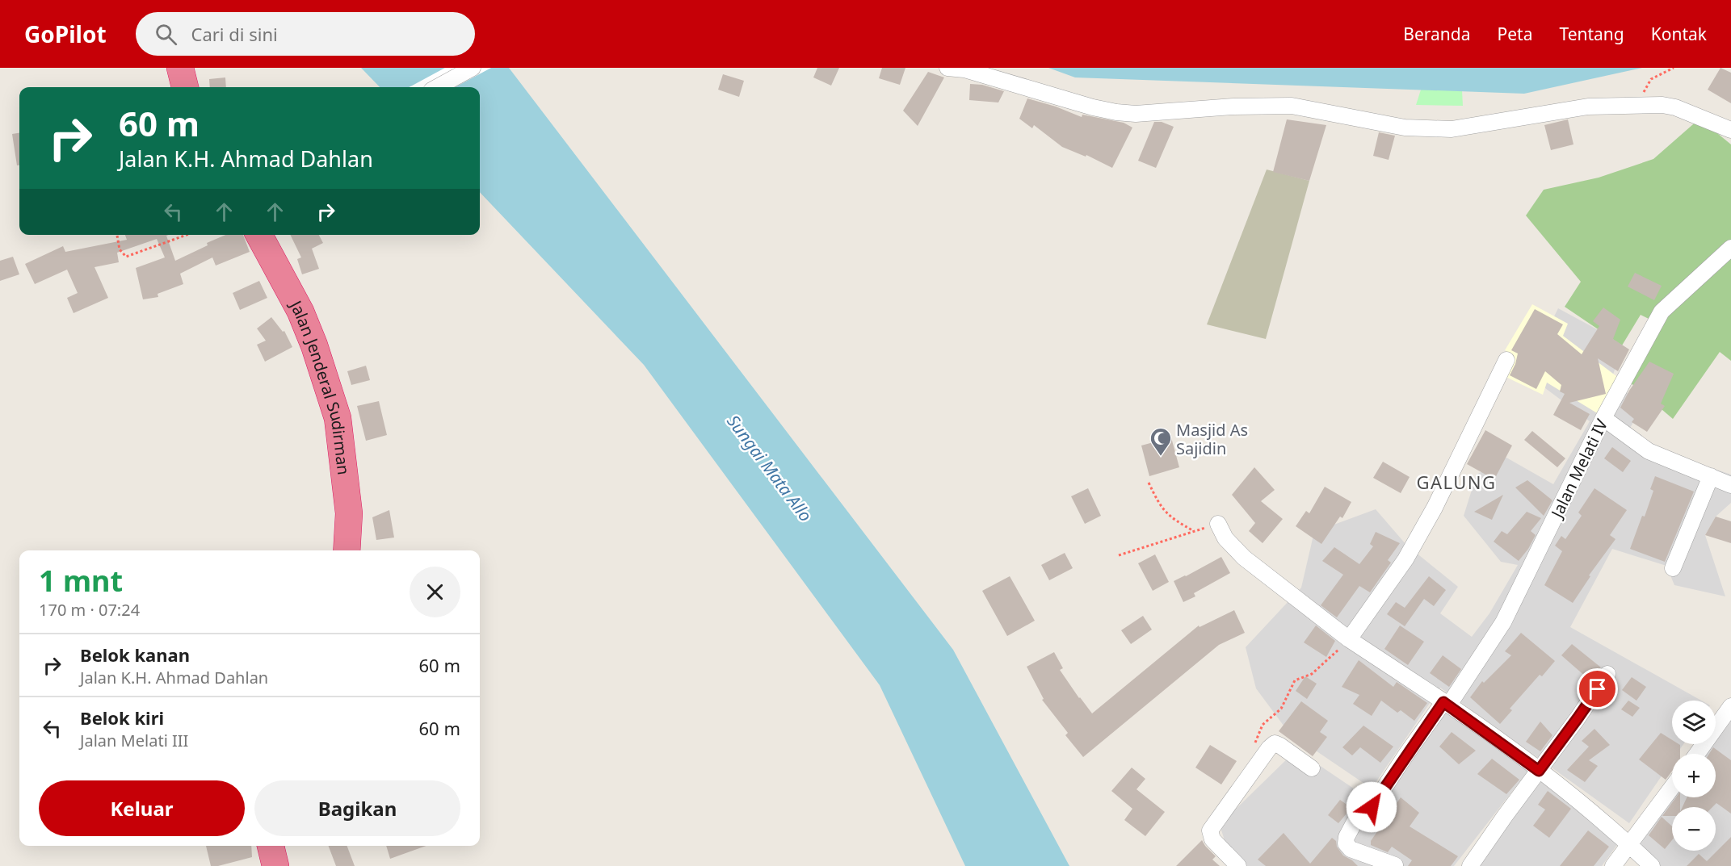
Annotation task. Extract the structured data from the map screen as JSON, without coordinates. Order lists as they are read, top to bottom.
{
  "streets": {
    "highway": ["Jalan Jenderal Sudirman"],
    "street": ["Jalan Melati IV"]
  },
  "districts": ["GALUNG"],
  "water": ["Sungai Mata Allo"],
  "places": {
    "mosque": ["Masjid As Sajidin"]
  },
  "page": {
    "header": "GoPilot",
    "search": "Cari di sini",
    "nav": [
      "Beranda",
      "Peta",
      "Tentang",
      "Kontak"
    ],
    "turn": ["60 m", "Jalan K.H. Ahmad Dahlan"],
    "heading": ["1 mnt", "170 m · 07:24"],
    "list": [
      {
        "name": "Belok kanan",
        "note": "Jalan K.H. Ahmad Dahlan",
        "value": "60 m"
      },
      {
        "name": "Belok kiri",
        "note": "Jalan Melati III",
        "value": "60 m"
      }
    ],
    "map_buttons": ["+", "−"],
    "buttons": ["Keluar", "Bagikan"]
  }
}
